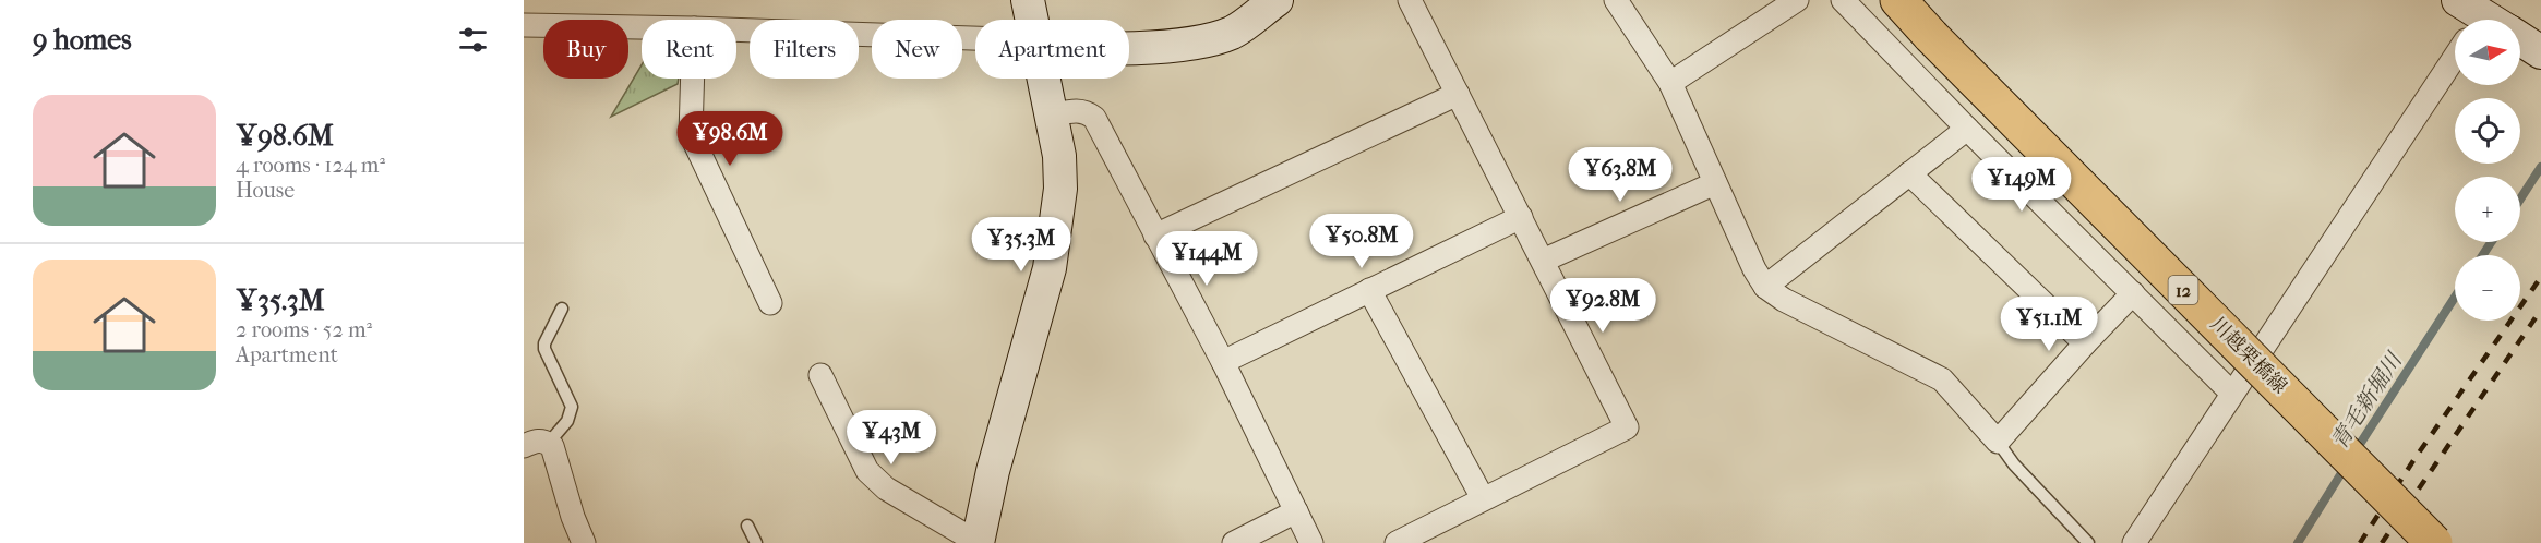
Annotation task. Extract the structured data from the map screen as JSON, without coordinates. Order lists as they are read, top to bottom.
{
  "streets": {
    "main road": ["12", "川越栗橋線"]
  },
  "water": ["青毛新堀川"],
  "north": "right",
  "page": {
    "heading": "9 homes",
    "map_buttons": ["+", "−"],
    "chip": [
      "Buy",
      "Rent",
      "Filters",
      "New",
      "Apartment"
    ],
    "list": [
      {
        "name": "¥98.6M",
        "note": "4 rooms · 124 m² · House"
      },
      {
        "name": "¥35.3M",
        "note": "2 rooms · 52 m² · Apartment"
      }
    ],
    "price": [
      "¥98.6M",
      "¥63.8M",
      "¥149M",
      "¥50.8M",
      "¥35.3M",
      "¥144M",
      "¥92.8M",
      "¥51.1M",
      "¥43M"
    ]
  }
}
